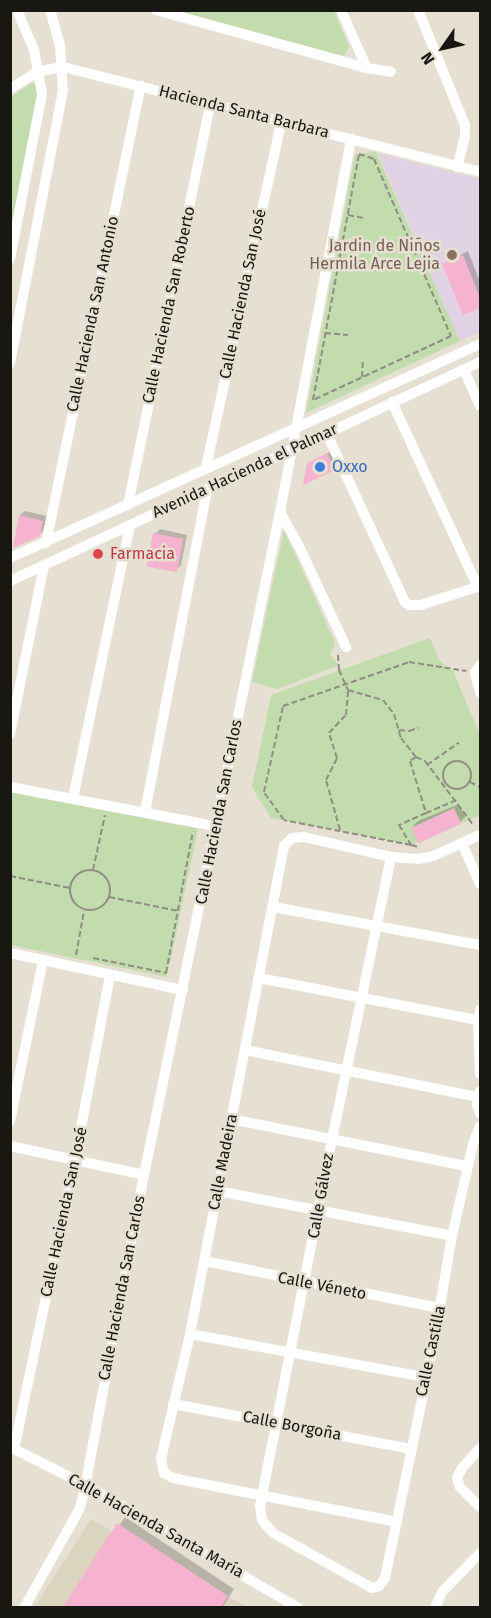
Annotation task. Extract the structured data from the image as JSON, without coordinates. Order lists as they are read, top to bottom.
{
  "streets": {
    "street": [
      "Hacienda Santa Barbara",
      "Calle Hacienda San José",
      "Calle Hacienda San Roberto",
      "Calle Hacienda San Antonio",
      "Avenida Hacienda el Palmar",
      "Calle Hacienda San Carlos",
      "Calle Madeira",
      "Calle Gálvez",
      "Calle Véneto",
      "Calle Castilla",
      "Calle Borgoña",
      "Calle Hacienda Santa María"
    ]
  },
  "crossings": [
    ["Hacienda Santa Barbara", "Calle Hacienda San José"],
    ["Hacienda Santa Barbara", "Calle Hacienda San Roberto"],
    ["Hacienda Santa Barbara", "Calle Hacienda San Antonio"],
    ["Hacienda Santa Barbara", "Calle Hacienda San Carlos"],
    ["Calle Hacienda San José", "Avenida Hacienda el Palmar"],
    ["Calle Hacienda San José", "Calle Hacienda Santa María"],
    ["Calle Hacienda San Roberto", "Avenida Hacienda el Palmar"],
    ["Calle Hacienda San Antonio", "Avenida Hacienda el Palmar"],
    ["Avenida Hacienda el Palmar", "Calle Hacienda San Carlos"],
    ["Calle Hacienda San Carlos", "Calle Hacienda Santa María"],
    ["Calle Madeira", "Calle Gálvez"],
    ["Calle Madeira", "Calle Véneto"],
    ["Calle Madeira", "Calle Borgoña"],
    ["Calle Gálvez", "Calle Véneto"],
    ["Calle Gálvez", "Calle Castilla"],
    ["Calle Gálvez", "Calle Borgoña"],
    ["Calle Véneto", "Calle Castilla"],
    ["Calle Castilla", "Calle Borgoña"]
  ],
  "places": ["Jardin de Niños Hermila Arce Lejia", "Oxxo", "Farmacia"],
  "north": "bottom left"
}
